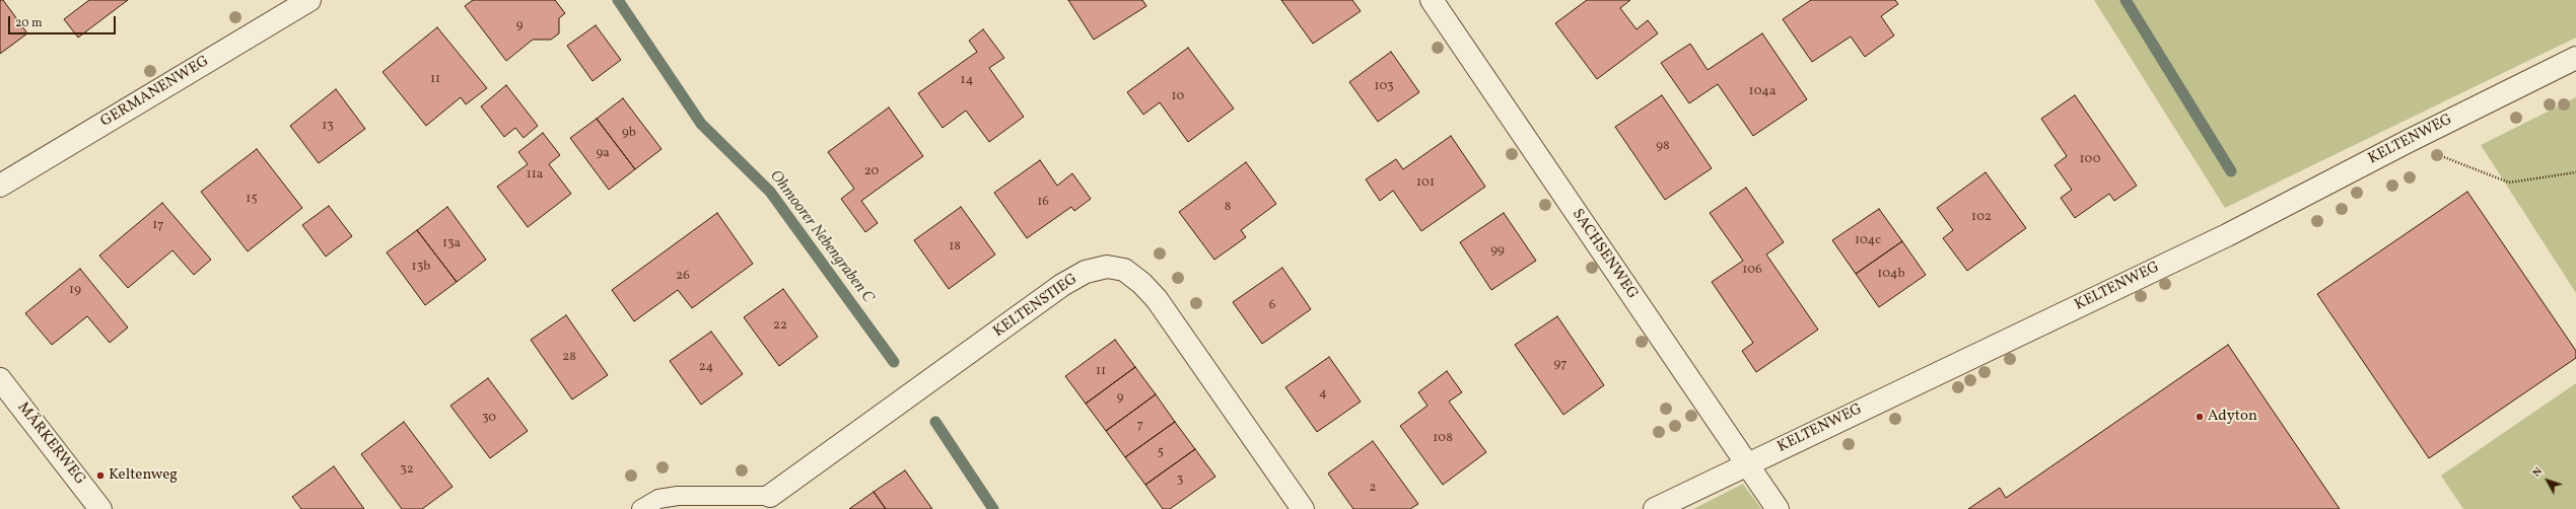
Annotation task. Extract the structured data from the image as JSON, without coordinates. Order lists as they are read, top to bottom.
{
  "streets": {
    "street": [
      "GERMANENWEG",
      "KELTENWEG",
      "SACHSENWEG",
      "KELTENSTIEG",
      "MÄRKERWEG"
    ]
  },
  "crossings": [
    ["KELTENWEG", "SACHSENWEG"]
  ],
  "water": ["Ohmoorer Nebengraben C"],
  "places": ["Adyton", "Keltenweg"],
  "house_numbers": [
    "9",
    "11",
    "14",
    "103",
    "104a",
    "10",
    "13",
    "9b",
    "98",
    "9a",
    "100",
    "20",
    "11a",
    "101",
    "15",
    "16",
    "8",
    "102",
    "17",
    "104c",
    "13a",
    "18",
    "99",
    "13b",
    "106",
    "104b",
    "26",
    "19",
    "6",
    "22",
    "28",
    "97",
    "24",
    "11",
    "4",
    "9",
    "30",
    "7",
    "108",
    "5",
    "32",
    "3",
    "2"
  ],
  "scale_bar": "20 m",
  "north": "top left"
}
